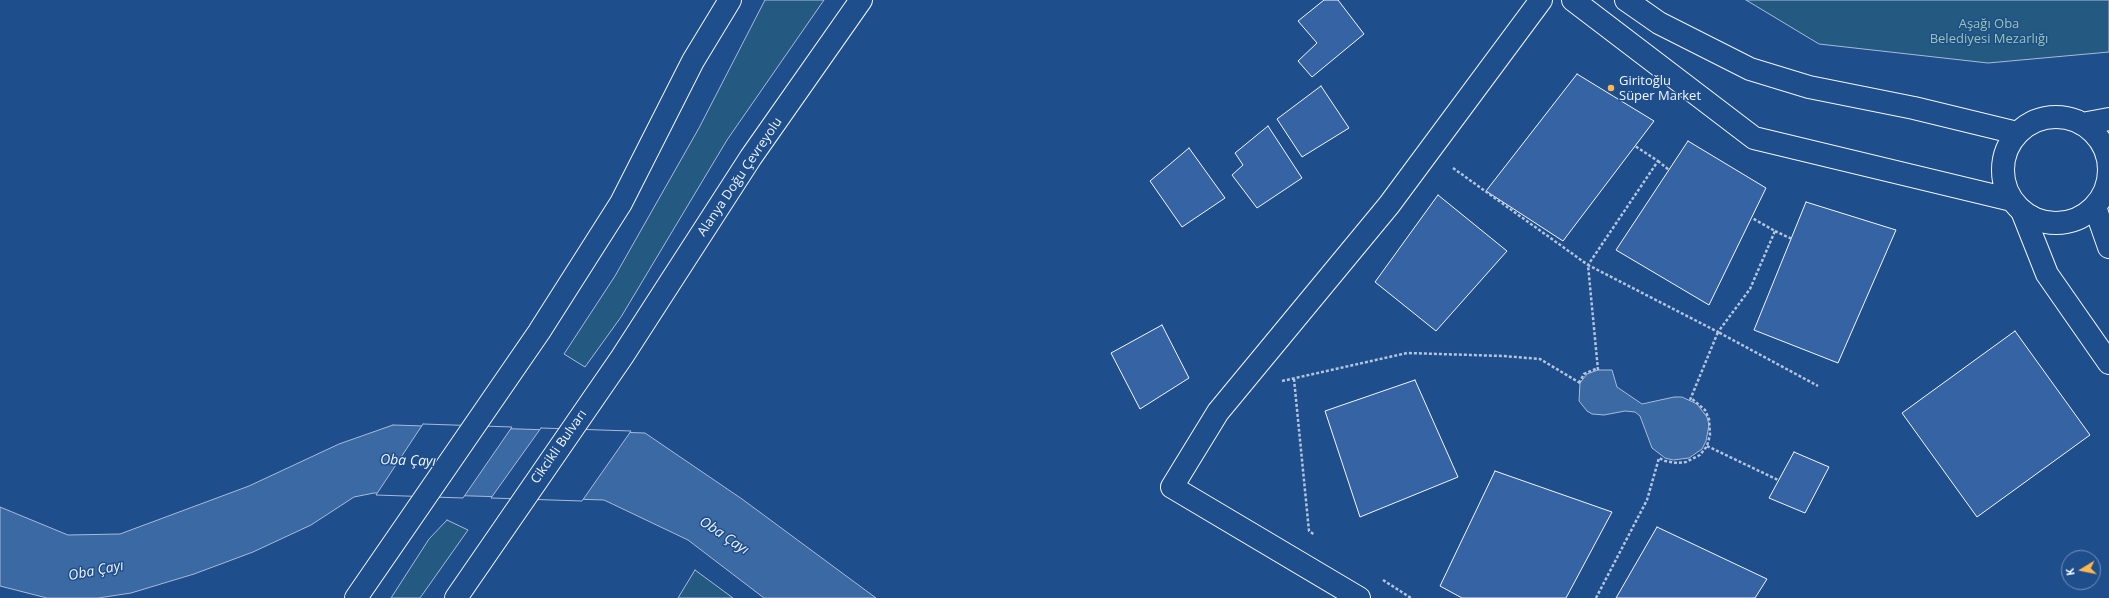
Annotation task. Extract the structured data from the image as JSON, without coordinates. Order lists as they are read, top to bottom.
{
  "streets": {
    "main road": ["Alanya Doğu Çevreyolu", "Cikcikli Bulvarı"]
  },
  "crossings": [
    ["Alanya Doğu Çevreyolu", "Cikcikli Bulvarı"]
  ],
  "water": ["Oba Çayı"],
  "parks": ["Aşağı Oba Belediyesi Mezarlığı"],
  "places": ["Giritoǧlu Süper Market"],
  "north": "left"
}
